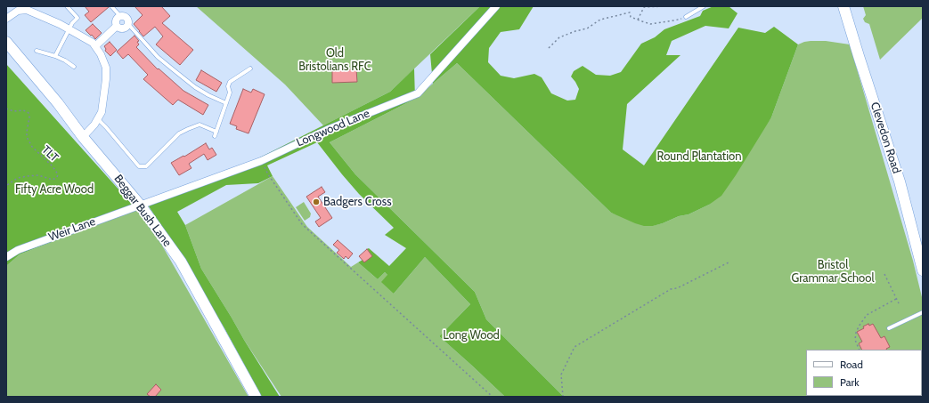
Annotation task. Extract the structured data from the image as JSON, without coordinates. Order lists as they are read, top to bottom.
{
  "streets": {
    "main road": ["Clevedon Road", "Beggar Bush Lane"],
    "street": ["Longwood Lane", "Weir Lane"],
    "path": ["TLT"]
  },
  "crossings": [
    ["Longwood Lane", "Beggar Bush Lane"],
    ["Longwood Lane", "Weir Lane"],
    ["Beggar Bush Lane", "Weir Lane"]
  ],
  "parks": [
    "Old Bristolians RFC",
    "Round Plantation",
    "Fifty Acre Wood",
    "Bristol Grammar School",
    "Long Wood"
  ],
  "places": ["Badgers Cross"],
  "legend": ["Road", "Park"]
}
